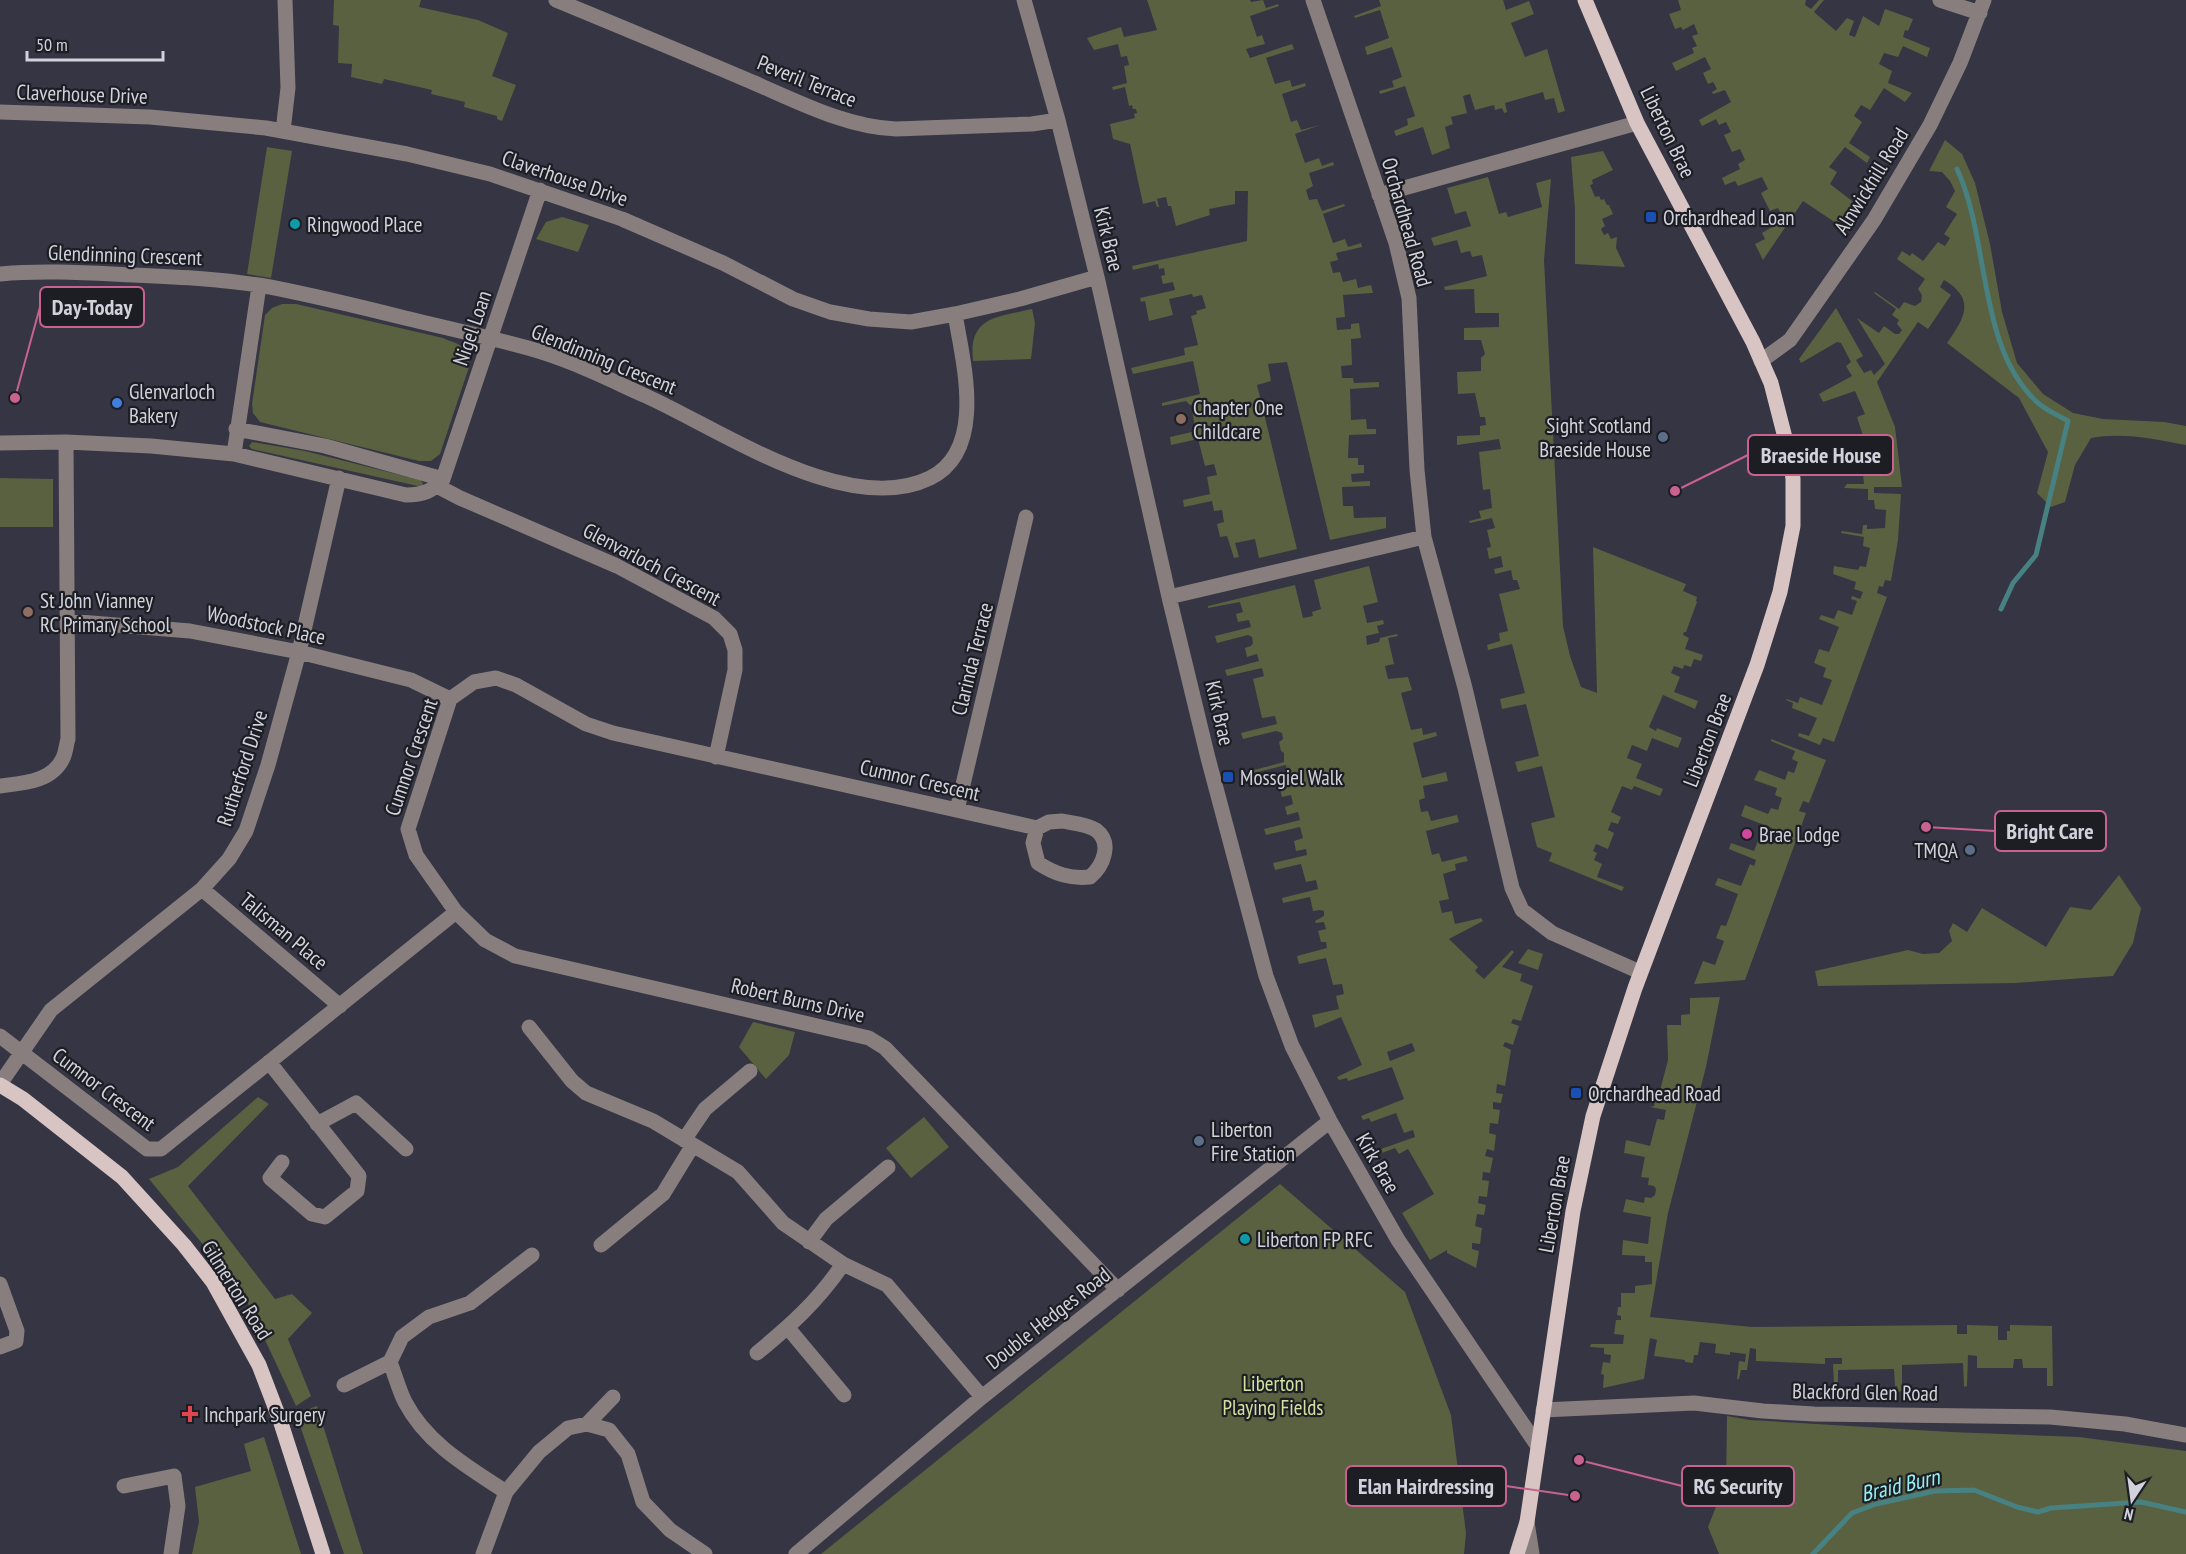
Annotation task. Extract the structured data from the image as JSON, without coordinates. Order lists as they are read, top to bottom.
{
  "streets": {
    "main road": ["Liberton Brae", "Gilmerton Road"],
    "street": [
      "Peveril Terrace",
      "Claverhouse Drive",
      "Alnwickhill Road",
      "Orchardhead Road",
      "Kirk Brae",
      "Glendinning Crescent",
      "Nigel Loan",
      "Glenvarloch Crescent",
      "Woodstock Place",
      "Clarinda Terrace",
      "Cumnor Crescent",
      "Rutherford Drive",
      "Talisman Place",
      "Robert Burns Drive",
      "Double Hedges Road",
      "Blackford Glen Road"
    ]
  },
  "crossings": [
    ["Peveril Terrace", "Kirk Brae"],
    ["Claverhouse Drive", "Kirk Brae"],
    ["Claverhouse Drive", "Glendinning Crescent"],
    ["Claverhouse Drive", "Nigel Loan"],
    ["Liberton Brae", "Alnwickhill Road"],
    ["Liberton Brae", "Orchardhead Road"],
    ["Liberton Brae", "Kirk Brae"],
    ["Liberton Brae", "Blackford Glen Road"],
    ["Kirk Brae", "Double Hedges Road"],
    ["Glendinning Crescent", "Nigel Loan"],
    ["Nigel Loan", "Glenvarloch Crescent"],
    ["Glenvarloch Crescent", "Cumnor Crescent"],
    ["Woodstock Place", "Cumnor Crescent"],
    ["Woodstock Place", "Rutherford Drive"],
    ["Clarinda Terrace", "Cumnor Crescent"],
    ["Cumnor Crescent", "Rutherford Drive"],
    ["Cumnor Crescent", "Talisman Place"],
    ["Cumnor Crescent", "Robert Burns Drive"],
    ["Rutherford Drive", "Talisman Place"],
    ["Rutherford Drive", "Gilmerton Road"],
    ["Robert Burns Drive", "Double Hedges Road"]
  ],
  "water": ["Braid Burn"],
  "parks": ["Liberton Playing Fields"],
  "places": {
    "transit": ["Orchardhead Loan", "Mossgiel Walk", "Orchardhead Road"],
    "other": [
      "Ringwood Place",
      "Day-Today",
      "Glenvarloch Bakery",
      "Chapter One Childcare",
      "Sight Scotland Braeside House",
      "Braeside House",
      "St John Vianney RC Primary School",
      "Bright Care",
      "Brae Lodge",
      "TMQA",
      "Liberton Fire Station",
      "Liberton FP RFC",
      "RG Security",
      "Elan Hairdressing"
    ],
    "health": ["Inchpark Surgery"]
  },
  "scale_bar": "50 m",
  "north": "bottom"
}
